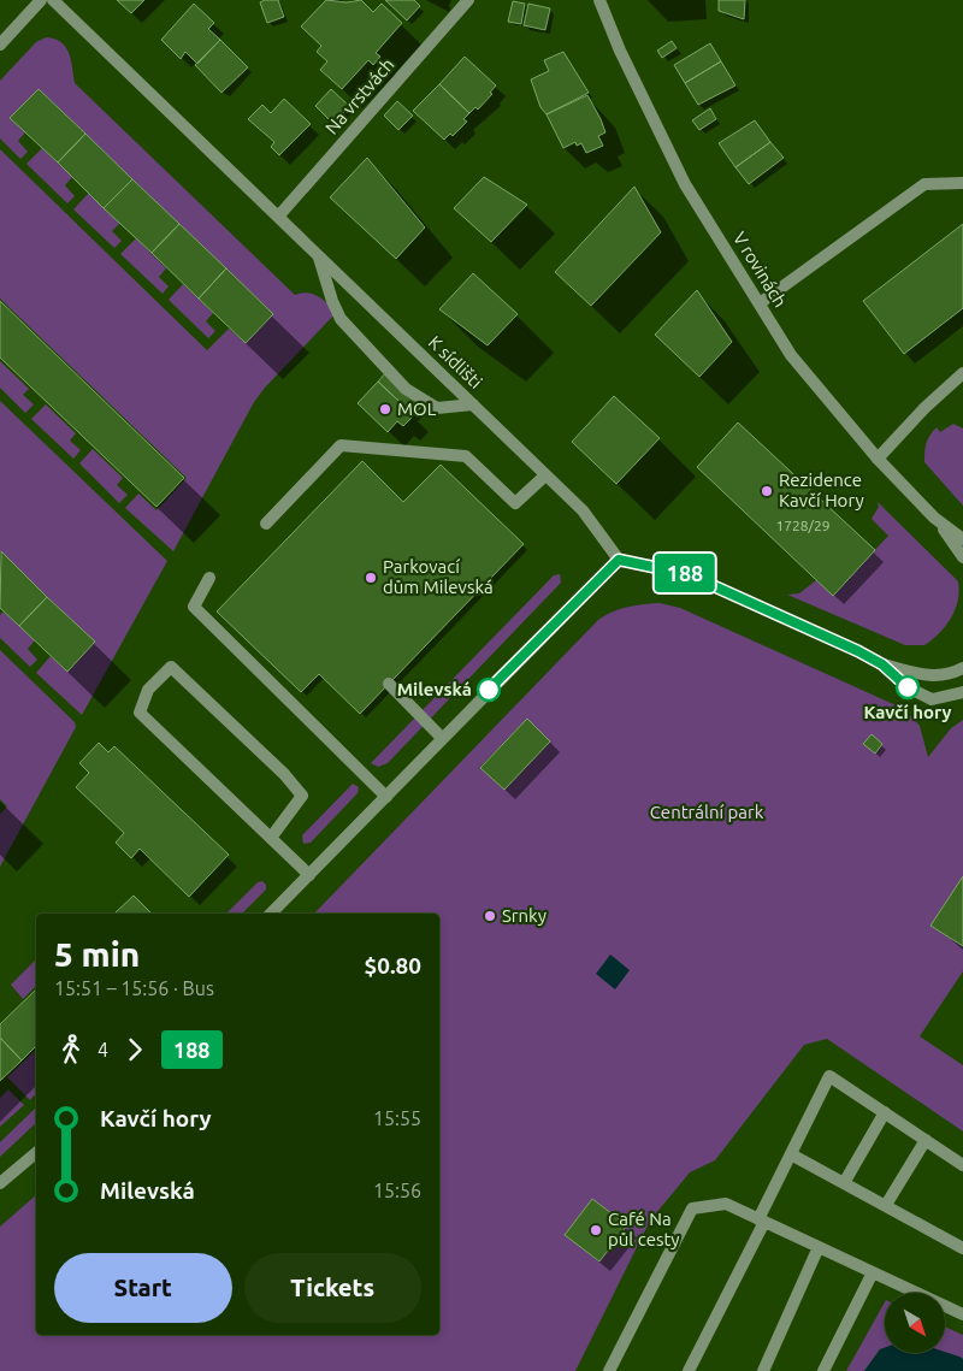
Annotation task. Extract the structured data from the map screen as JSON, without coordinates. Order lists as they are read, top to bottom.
{
  "streets": {
    "street": ["Na vrstvách", "V rovinách", "K sídlišti"]
  },
  "crossings": [
    ["Na vrstvách", "K sídlišti"]
  ],
  "parks": ["Centrální park"],
  "places": [
    "MOL",
    "Rezidence Kavčí Hory",
    "Parkovací dům Milevská",
    "Kavčí hory",
    "Milevská",
    "Srnky",
    "Café Na půl cesty"
  ],
  "lines": ["bus line 188"],
  "house_numbers": ["1728/29"],
  "north": "bottom right",
  "page": {
    "on_map": "188",
    "heading": ["5 min", "15:51 – 15:56 · Bus", "$0.80"],
    "legs": ["4", "188"],
    "list": [
      {
        "name": "Kavčí hory",
        "value": "15:55"
      },
      {
        "name": "Milevská",
        "value": "15:56"
      }
    ],
    "buttons": ["Start", "Tickets"]
  }
}
